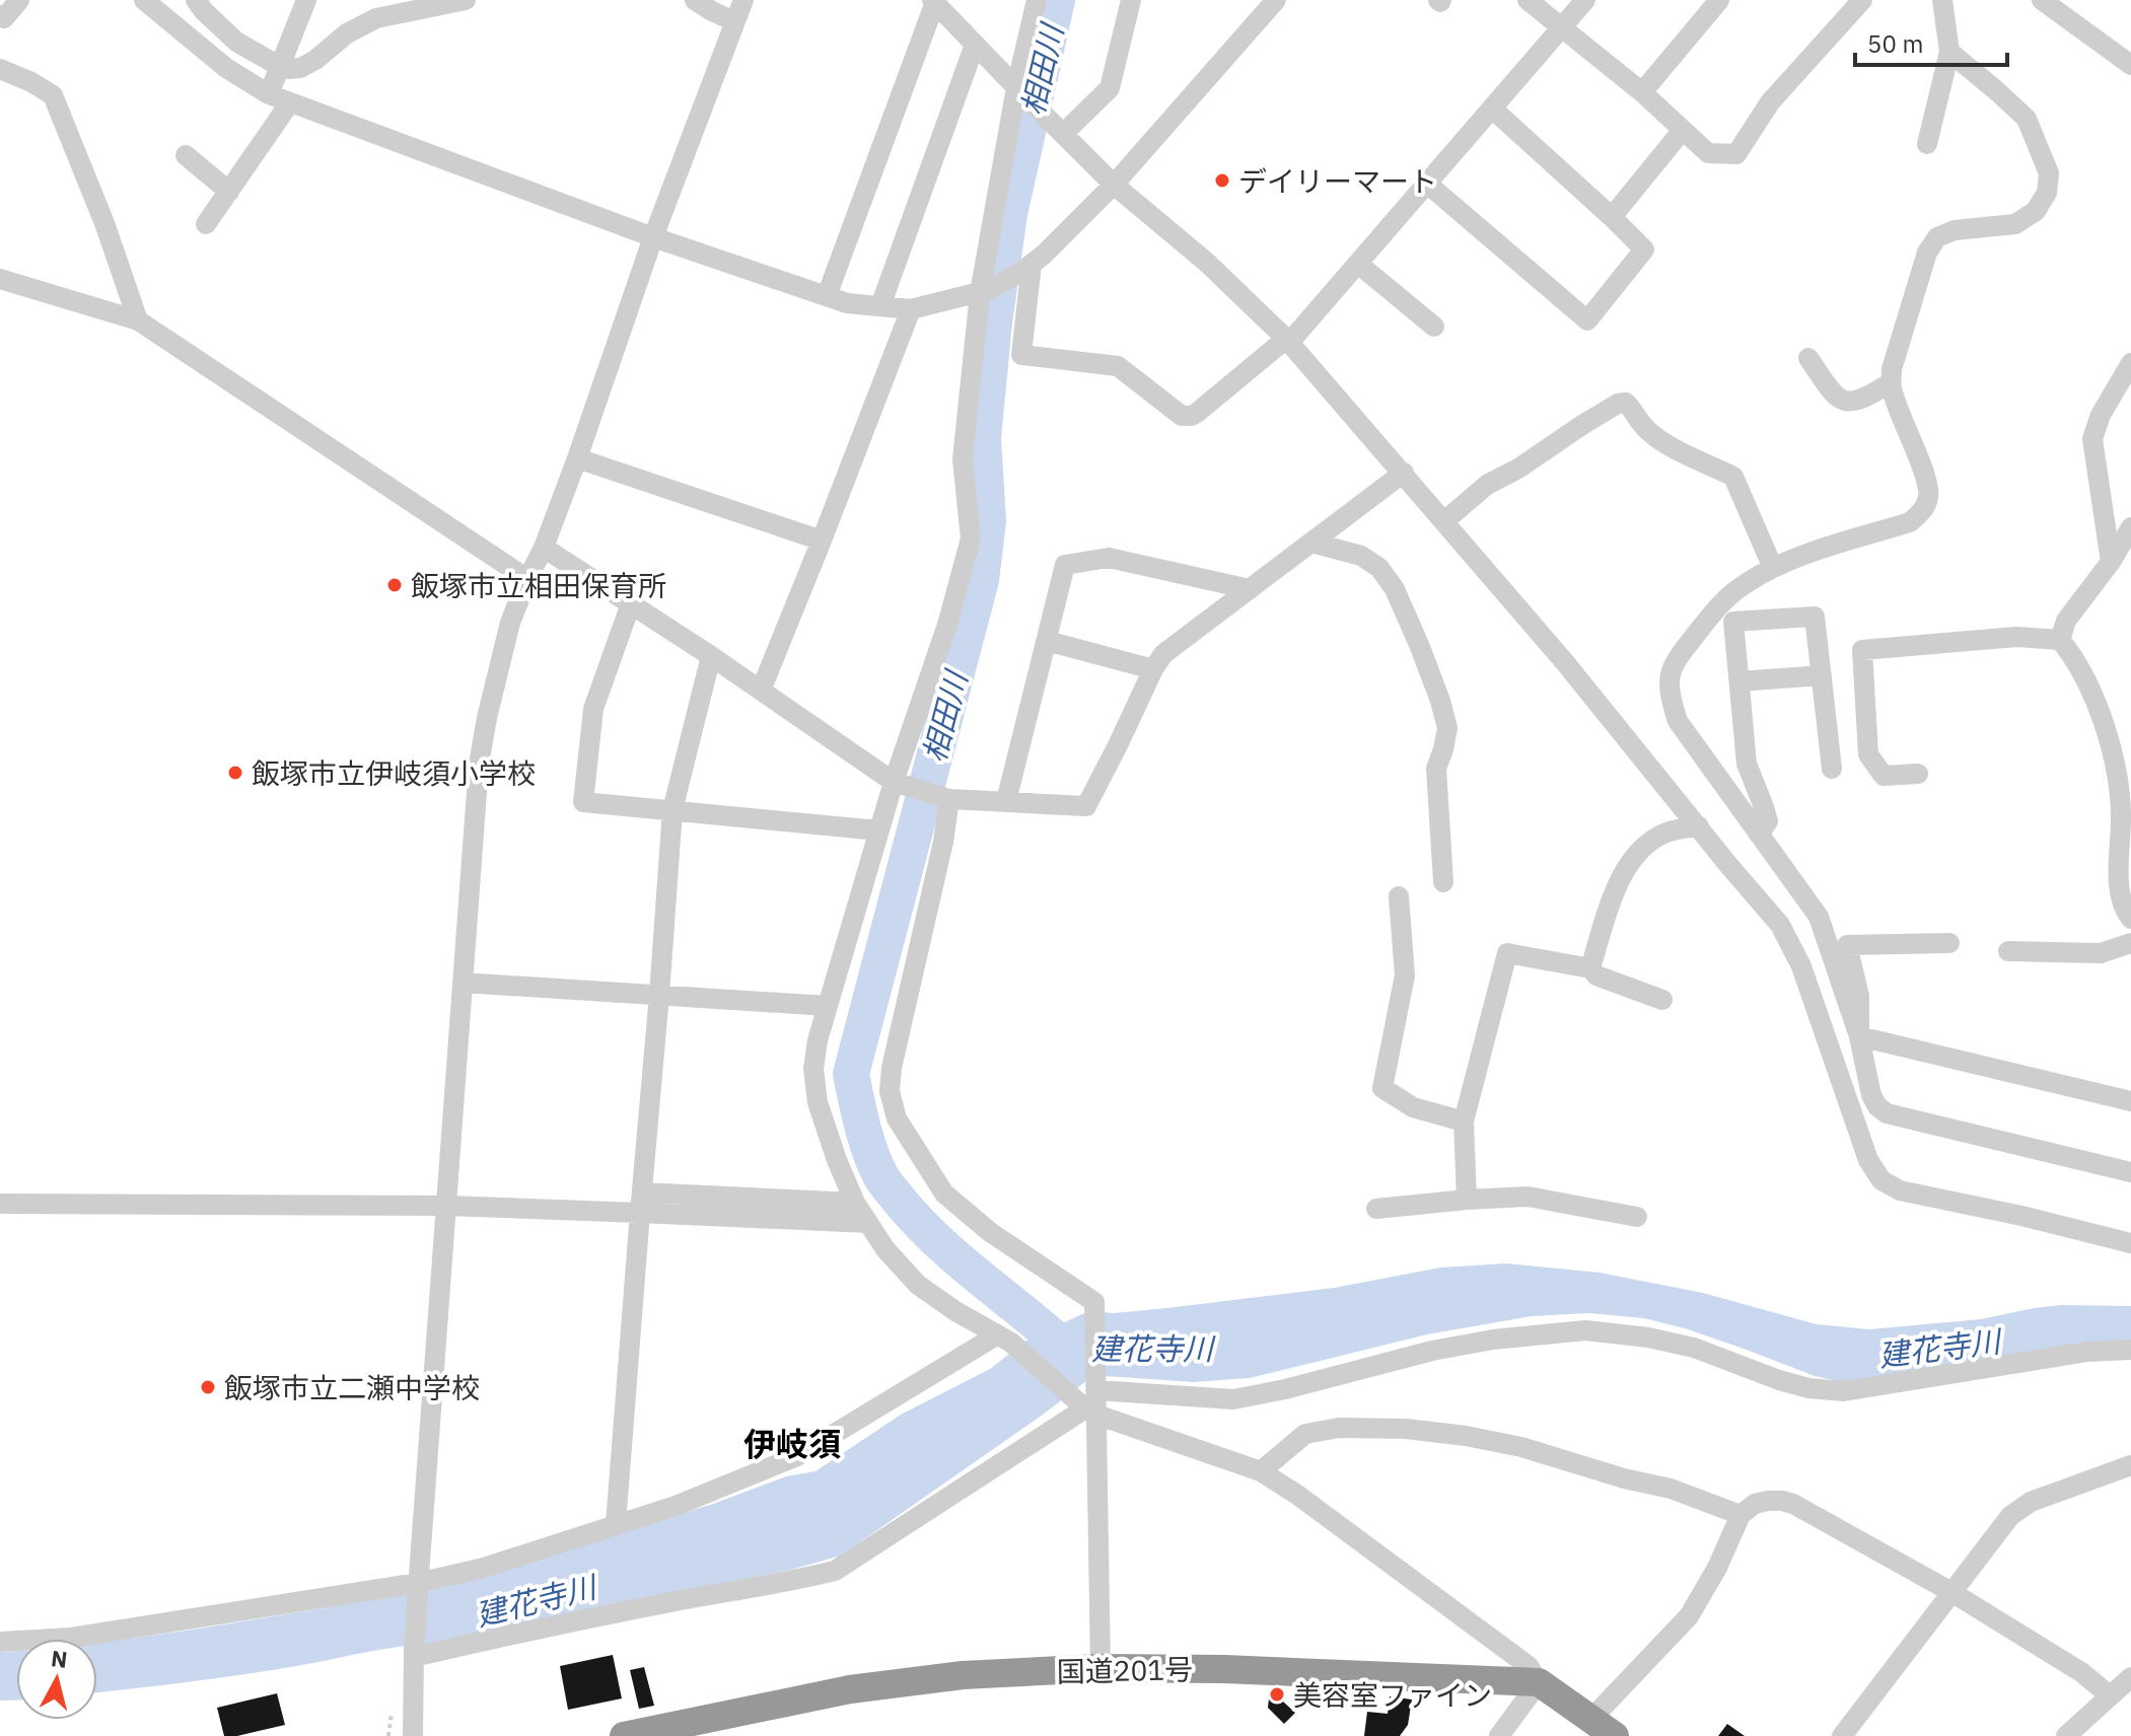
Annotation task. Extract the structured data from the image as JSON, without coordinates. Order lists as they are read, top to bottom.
{
  "streets": {
    "highway": ["国道201号"]
  },
  "districts": ["伊岐須"],
  "water": ["相田川", "建花寺川"],
  "places": [
    "デイリーマート",
    "飯塚市立相田保育所",
    "飯塚市立伊岐須小学校",
    "飯塚市立二瀬中学校",
    "美容室ファイン"
  ],
  "scale_bar": "50 m",
  "north": "top"
}
